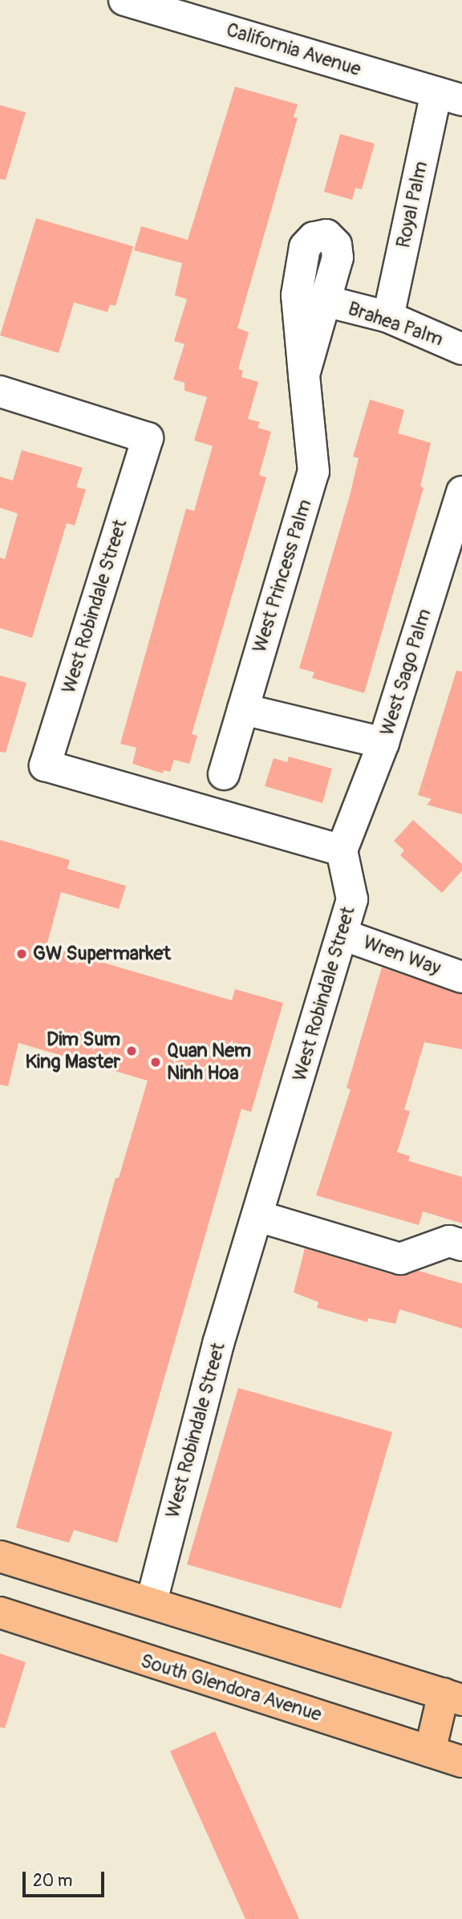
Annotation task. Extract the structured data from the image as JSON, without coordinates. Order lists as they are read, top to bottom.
{
  "streets": {
    "main road": ["South Glendora Avenue"],
    "street": [
      "California Avenue",
      "Royal Palm",
      "Brahea Palm",
      "West Princess Palm",
      "West Robindale Street",
      "West Sago Palm",
      "Wren Way"
    ]
  },
  "crossings": [
    ["California Avenue", "Royal Palm"],
    ["Royal Palm", "Brahea Palm"],
    ["Brahea Palm", "West Princess Palm"],
    ["West Robindale Street", "West Sago Palm"],
    ["West Robindale Street", "Wren Way"]
  ],
  "places": ["GW Supermarket", "Dim Sum King Master", "Quan Nem Ninh Hoa"],
  "scale_bar": "20 m"
}
